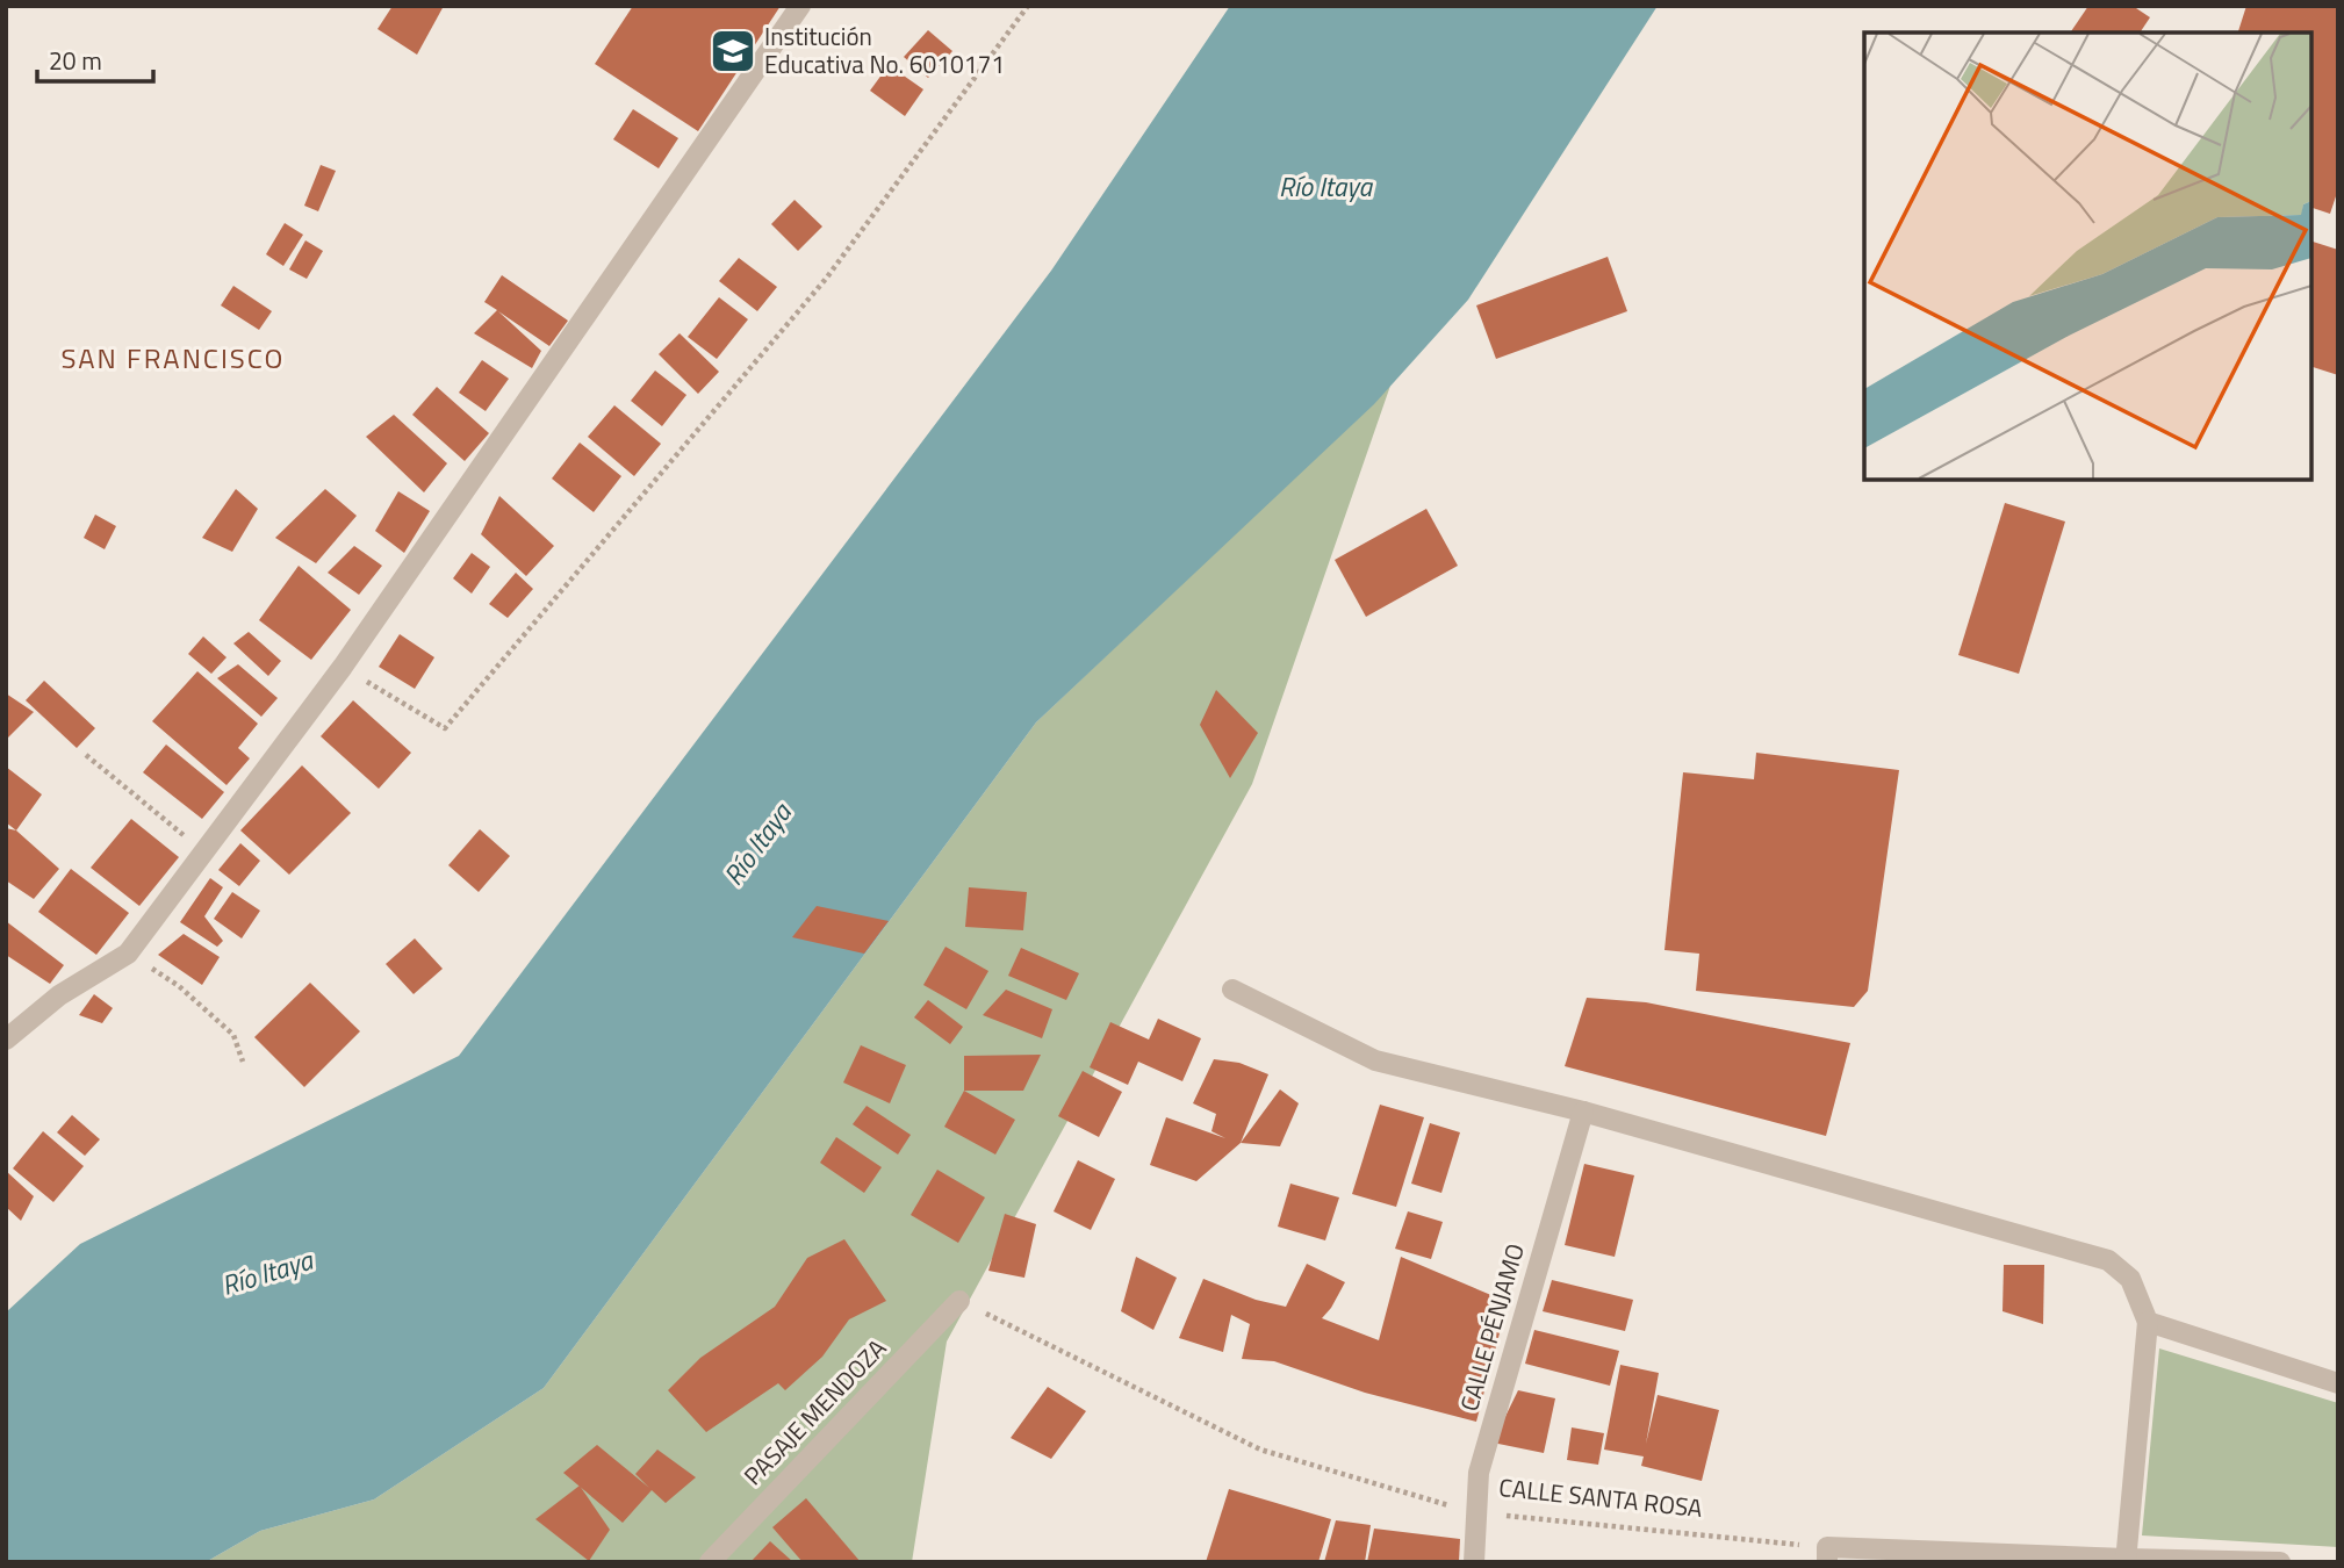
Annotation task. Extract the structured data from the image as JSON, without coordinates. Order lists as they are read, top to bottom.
{
  "streets": {
    "street": ["CALLE PÉNJAMO", "PASAJE MENDOZA"],
    "path": ["CALLE SANTA ROSA"]
  },
  "crossings": [
    ["CALLE PÉNJAMO", "CALLE SANTA ROSA"],
    ["PASAJE MENDOZA", "CALLE SANTA ROSA"]
  ],
  "districts": ["SAN FRANCISCO"],
  "water": ["Río Itaya"],
  "places": {
    "school or university": ["Institución Educativa No. 6010171"]
  },
  "scale_bar": "20 m"
}
